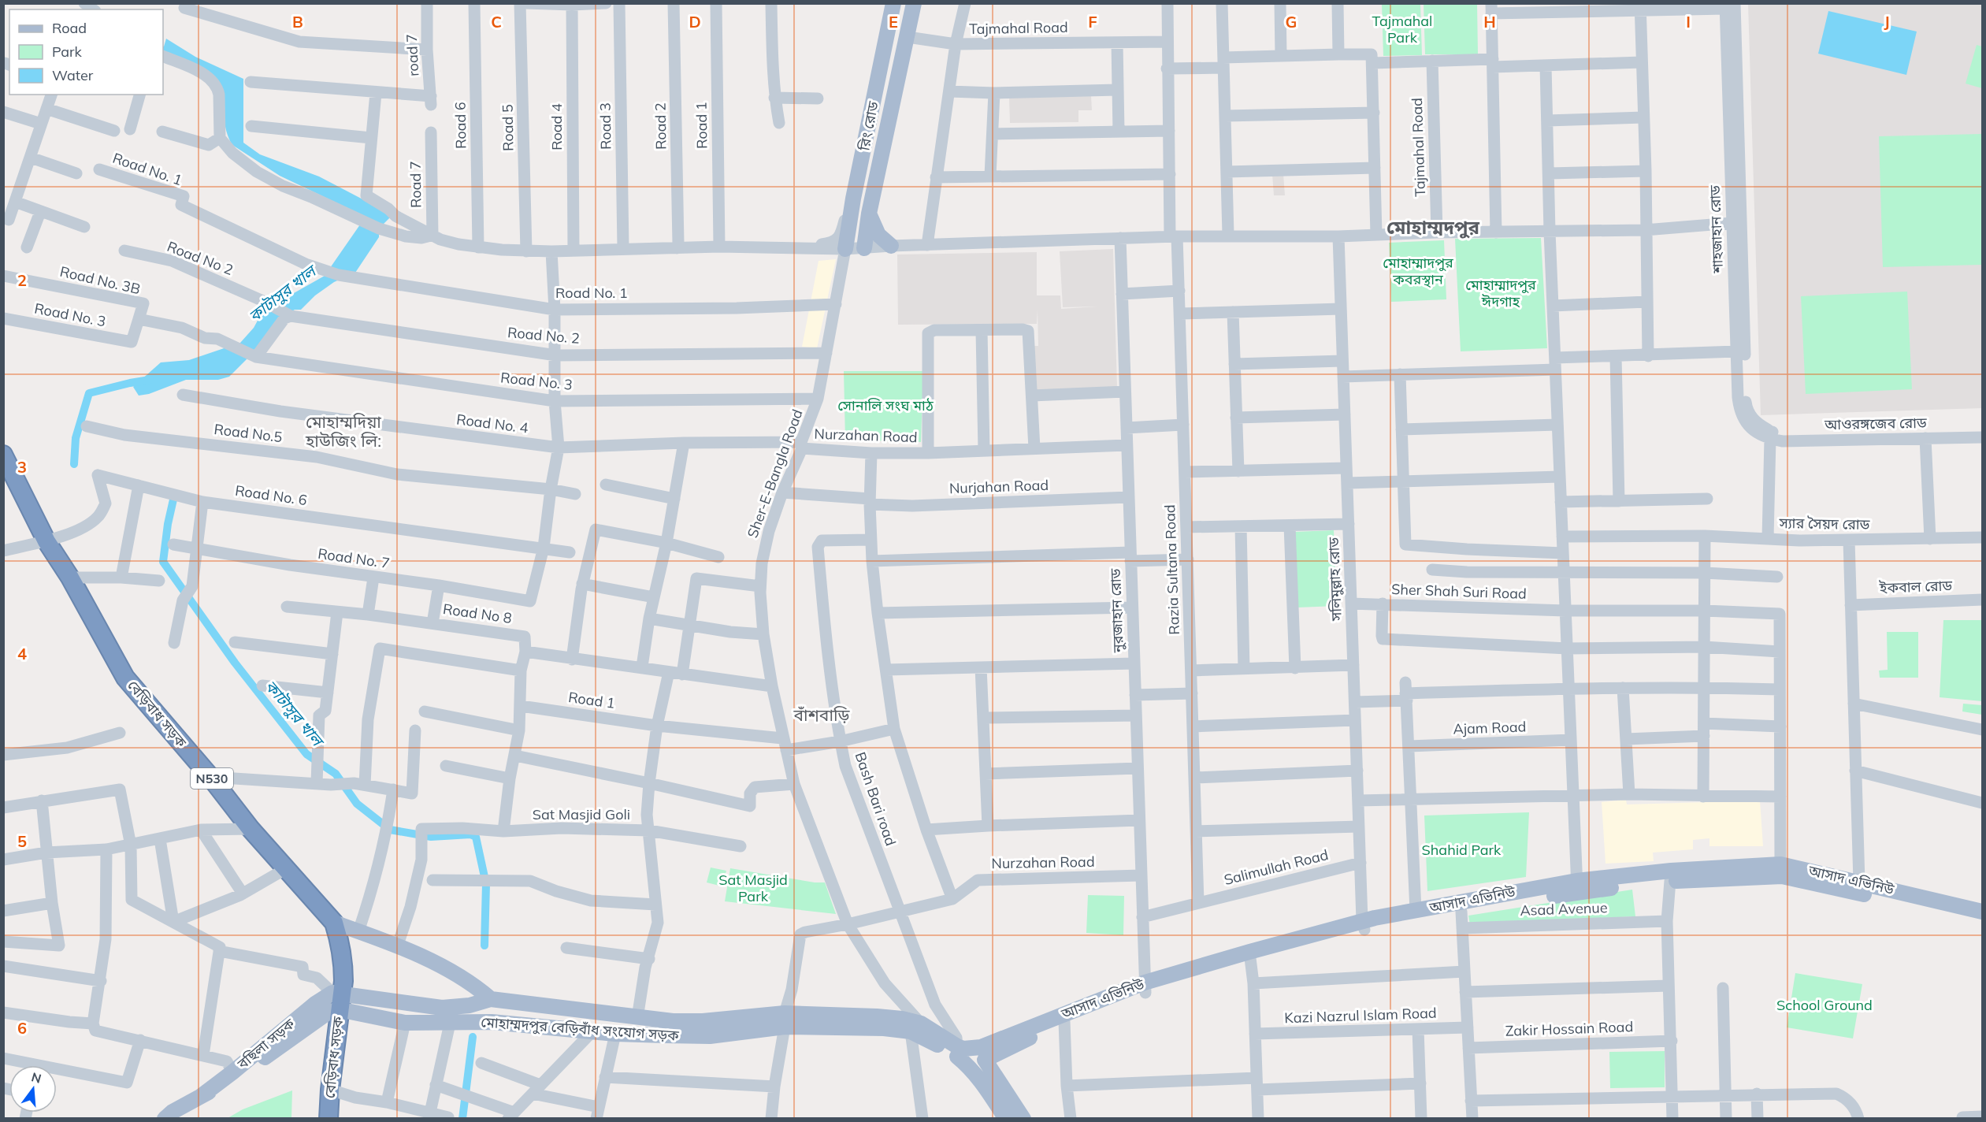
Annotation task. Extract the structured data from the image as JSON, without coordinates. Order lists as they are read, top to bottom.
{
  "streets": {
    "highway": ["বেড়িবাধ সড়ক", "N530"],
    "main road": [
      "রিং রোড",
      "আসাদ এভিনিউ",
      "মোহাম্মদপুর বেড়িবাঁধ সংযোগ সড়ক",
      "বছিলা সড়ক"
    ],
    "street": [
      "Tajmahal Road",
      "road 7",
      "Road 6",
      "Road 1",
      "Road 3",
      "Road 2",
      "Road 4",
      "Road 5",
      "Road No. 1",
      "Road 7",
      "শাহজাহান রোড",
      "Road No 2",
      "Road No. 3B",
      "Road No. 3",
      "Road No. 2",
      "Road No. 4",
      "আওরঙ্গজেব রোড",
      "Road No.5",
      "Nurzahan Road",
      "Sher-E-Bangla Road",
      "Nurjahan Road",
      "Road No. 6",
      "স্যার সৈয়দ রোড",
      "Road No. 7",
      "Razia Sultana Road",
      "সলিমুল্লাহ রোড",
      "ইকবাল রোড",
      "Sher Shah Suri Road",
      "নুরজাহান রোড",
      "Road No 8",
      "Ajam Road",
      "Bash Bari road",
      "Sat Masjid Goli",
      "Salimullah Road",
      "Asad Avenue",
      "Kazi Nazrul Islam Road",
      "Zakir Hossain Road"
    ]
  },
  "crossings": [
    ["Road 1", "Sher-E-Bangla Road"],
    ["রিং রোড", "Sher-E-Bangla Road"],
    ["Road No. 1", "Sher-E-Bangla Road"],
    ["শাহজাহান রোড", "আওরঙ্গজেব রোড"],
    ["শাহজাহান রোড", "স্যার সৈয়দ রোড"],
    ["Road No 2", "Road No. 2"],
    ["Road No. 3B", "Road No. 3"],
    ["Road No. 3", "Sher-E-Bangla Road"],
    ["Road No. 2", "Sher-E-Bangla Road"],
    ["Road No. 4", "Nurzahan Road"],
    ["Road No. 4", "Sher-E-Bangla Road"],
    ["আওরঙ্গজেব রোড", "স্যার সৈয়দ রোড"],
    ["Nurzahan Road", "Sher-E-Bangla Road"],
    ["Nurzahan Road", "নুরজাহান রোড"],
    ["Sher-E-Bangla Road", "Nurjahan Road"],
    ["Sher-E-Bangla Road", "মোহাম্মদপুর বেড়িবাঁধ সংযোগ সড়ক"],
    ["Nurjahan Road", "নুরজাহান রোড"],
    ["Road No. 6", "Road No. 7"],
    ["Road No. 6", "বেড়িবাধ সড়ক"],
    ["Razia Sultana Road", "Salimullah Road"],
    ["সলিমুল্লাহ রোড", "Sher Shah Suri Road"],
    ["সলিমুল্লাহ রোড", "Salimullah Road"],
    ["সলিমুল্লাহ রোড", "আসাদ এভিনিউ"],
    ["নুরজাহান রোড", "Salimullah Road"],
    ["নুরজাহান রোড", "আসাদ এভিনিউ"],
    ["বেড়িবাধ সড়ক", "মোহাম্মদপুর বেড়িবাঁধ সংযোগ সড়ক"],
    ["বেড়িবাধ সড়ক", "বছিলা সড়ক"],
    ["Bash Bari road", "আসাদ এভিনিউ"],
    ["Bash Bari road", "মোহাম্মদপুর বেড়িবাঁধ সংযোগ সড়ক"],
    ["আসাদ এভিনিউ", "মোহাম্মদপুর বেড়িবাঁধ সংযোগ সড়ক"],
    ["মোহাম্মদপুর বেড়িবাঁধ সংযোগ সড়ক", "বছিলা সড়ক"]
  ],
  "districts": ["মোহাম্মদপুর", "মোহাম্মদিয়া হাউজিং লি:", "বাঁশবাড়ি"],
  "water": ["কাটাসুর খাল"],
  "parks": [
    "Tajmahal Park",
    "মোহাম্মাদপুর কবরস্থান",
    "মোহাম্মাদপুর ঈদগাহ",
    "সোনালি সংঘ মাঠ",
    "Shahid Park",
    "Sat Masjid Park",
    "School Ground"
  ],
  "legend": ["Road", "Park", "Water"],
  "north": "top",
  "grid": {
    "columns": [
      "B",
      "C",
      "D",
      "E",
      "F",
      "G",
      "H",
      "I",
      "J"
    ],
    "rows": [
      "2",
      "3",
      "4",
      "5",
      "6"
    ]
  }
}
